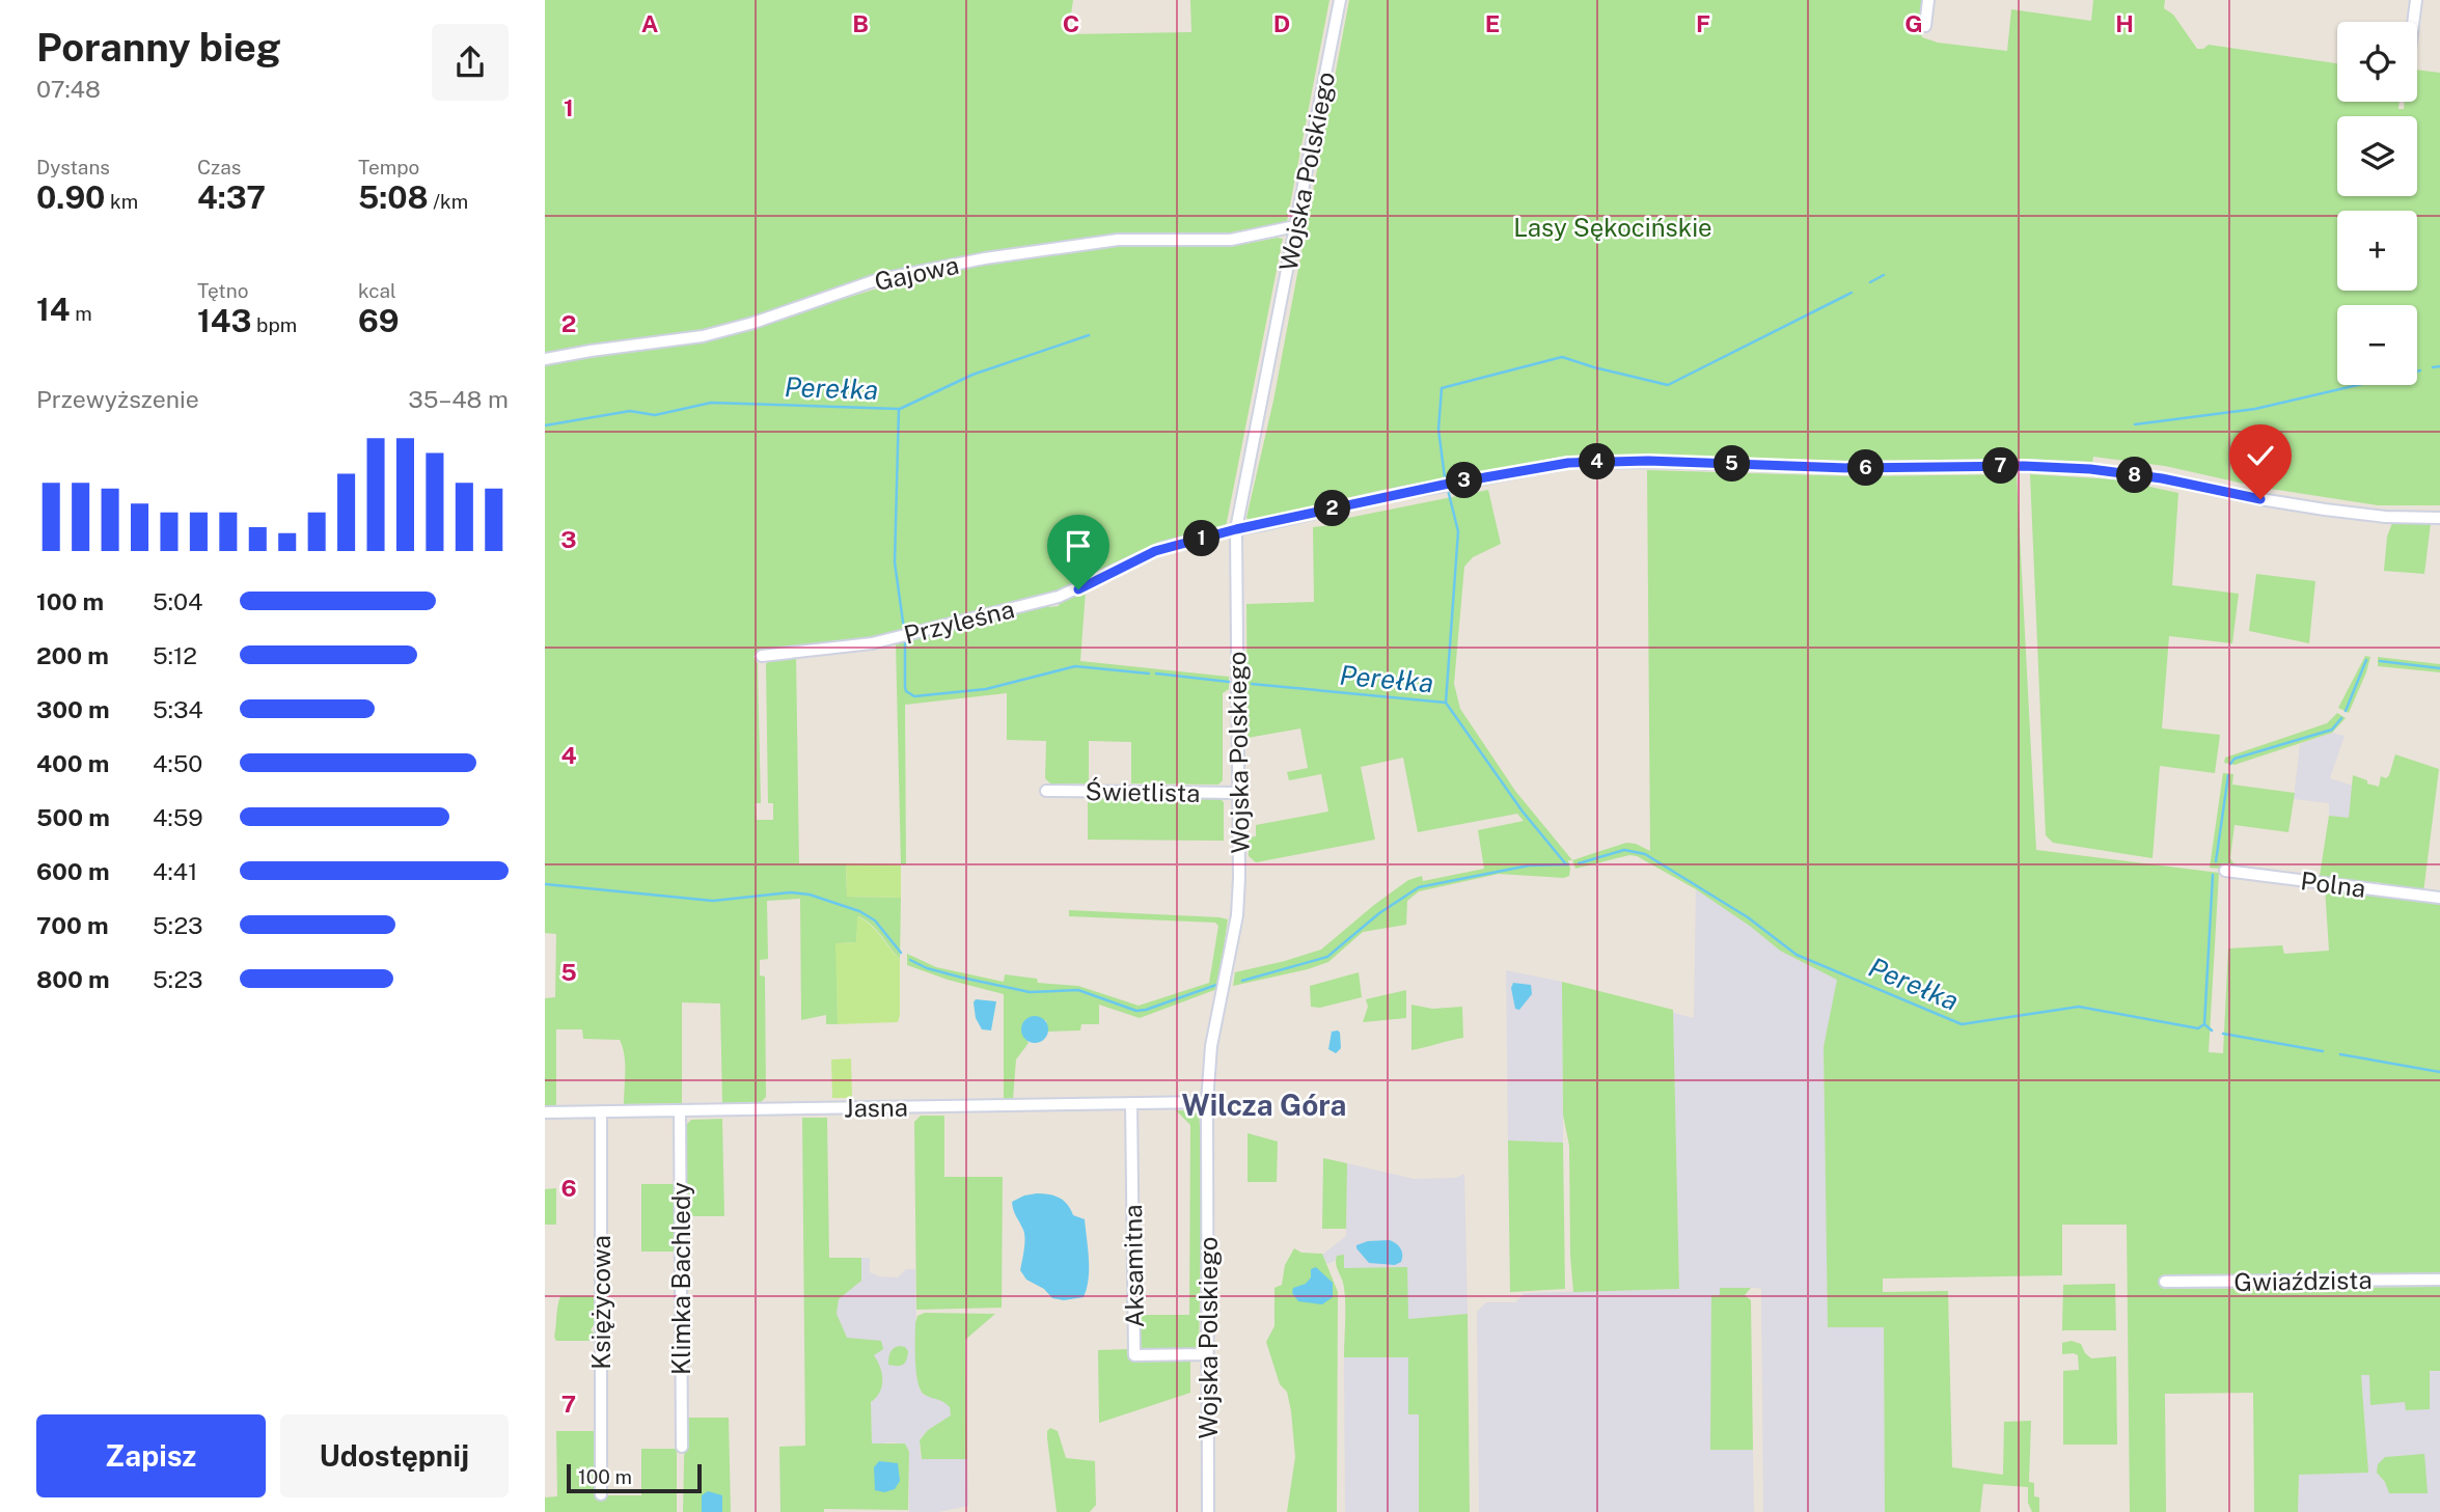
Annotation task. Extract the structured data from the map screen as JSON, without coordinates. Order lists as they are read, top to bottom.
{
  "streets": {
    "street": [
      "Wojska Polskiego",
      "Gajowa",
      "Przyleśna",
      "Świetlista",
      "Polna",
      "Jasna",
      "Aksamitna",
      "Klimka Bachledy",
      "Gwiaździsta",
      "Księżycowa"
    ]
  },
  "crossings": [
    ["Wojska Polskiego", "Gajowa"],
    ["Wojska Polskiego", "Przyleśna"],
    ["Wojska Polskiego", "Świetlista"],
    ["Wojska Polskiego", "Jasna"],
    ["Wojska Polskiego", "Aksamitna"],
    ["Jasna", "Aksamitna"],
    ["Jasna", "Klimka Bachledy"],
    ["Jasna", "Księżycowa"]
  ],
  "districts": ["Wilcza Góra"],
  "water": ["Perełka"],
  "parks": ["Lasy Sękocińskie"],
  "scale_bar": "100 m",
  "page": {
    "heading": ["Poranny bieg", "07:48"],
    "map_buttons": ["+", "−"],
    "stats": [
      ["Dystans", "0.90 km"],
      ["Czas", "4:37"],
      ["Tempo", "5:08 /km"],
      ["14 m"],
      ["Tętno", "143 bpm"],
      ["kcal", "69"]
    ],
    "chart": ["Przewyższenie", "35–48 m"],
    "pins": [
      "4",
      "5",
      "7",
      "6",
      "8",
      "3",
      "2",
      "1"
    ],
    "list": [
      {
        "name": "100 m",
        "note": "5:04"
      },
      {
        "name": "200 m",
        "note": "5:12"
      },
      {
        "name": "300 m",
        "note": "5:34"
      },
      {
        "name": "400 m",
        "note": "4:50"
      },
      {
        "name": "500 m",
        "note": "4:59"
      },
      {
        "name": "600 m",
        "note": "4:41"
      },
      {
        "name": "700 m",
        "note": "5:23"
      },
      {
        "name": "800 m",
        "note": "5:23"
      }
    ],
    "buttons": ["Zapisz", "Udostępnij"],
    "scale": "100 m"
  },
  "grid": {
    "columns": [
      "A",
      "B",
      "C",
      "D",
      "E",
      "F",
      "G",
      "H"
    ],
    "rows": [
      "1",
      "2",
      "3",
      "4",
      "5",
      "6",
      "7"
    ]
  }
}
